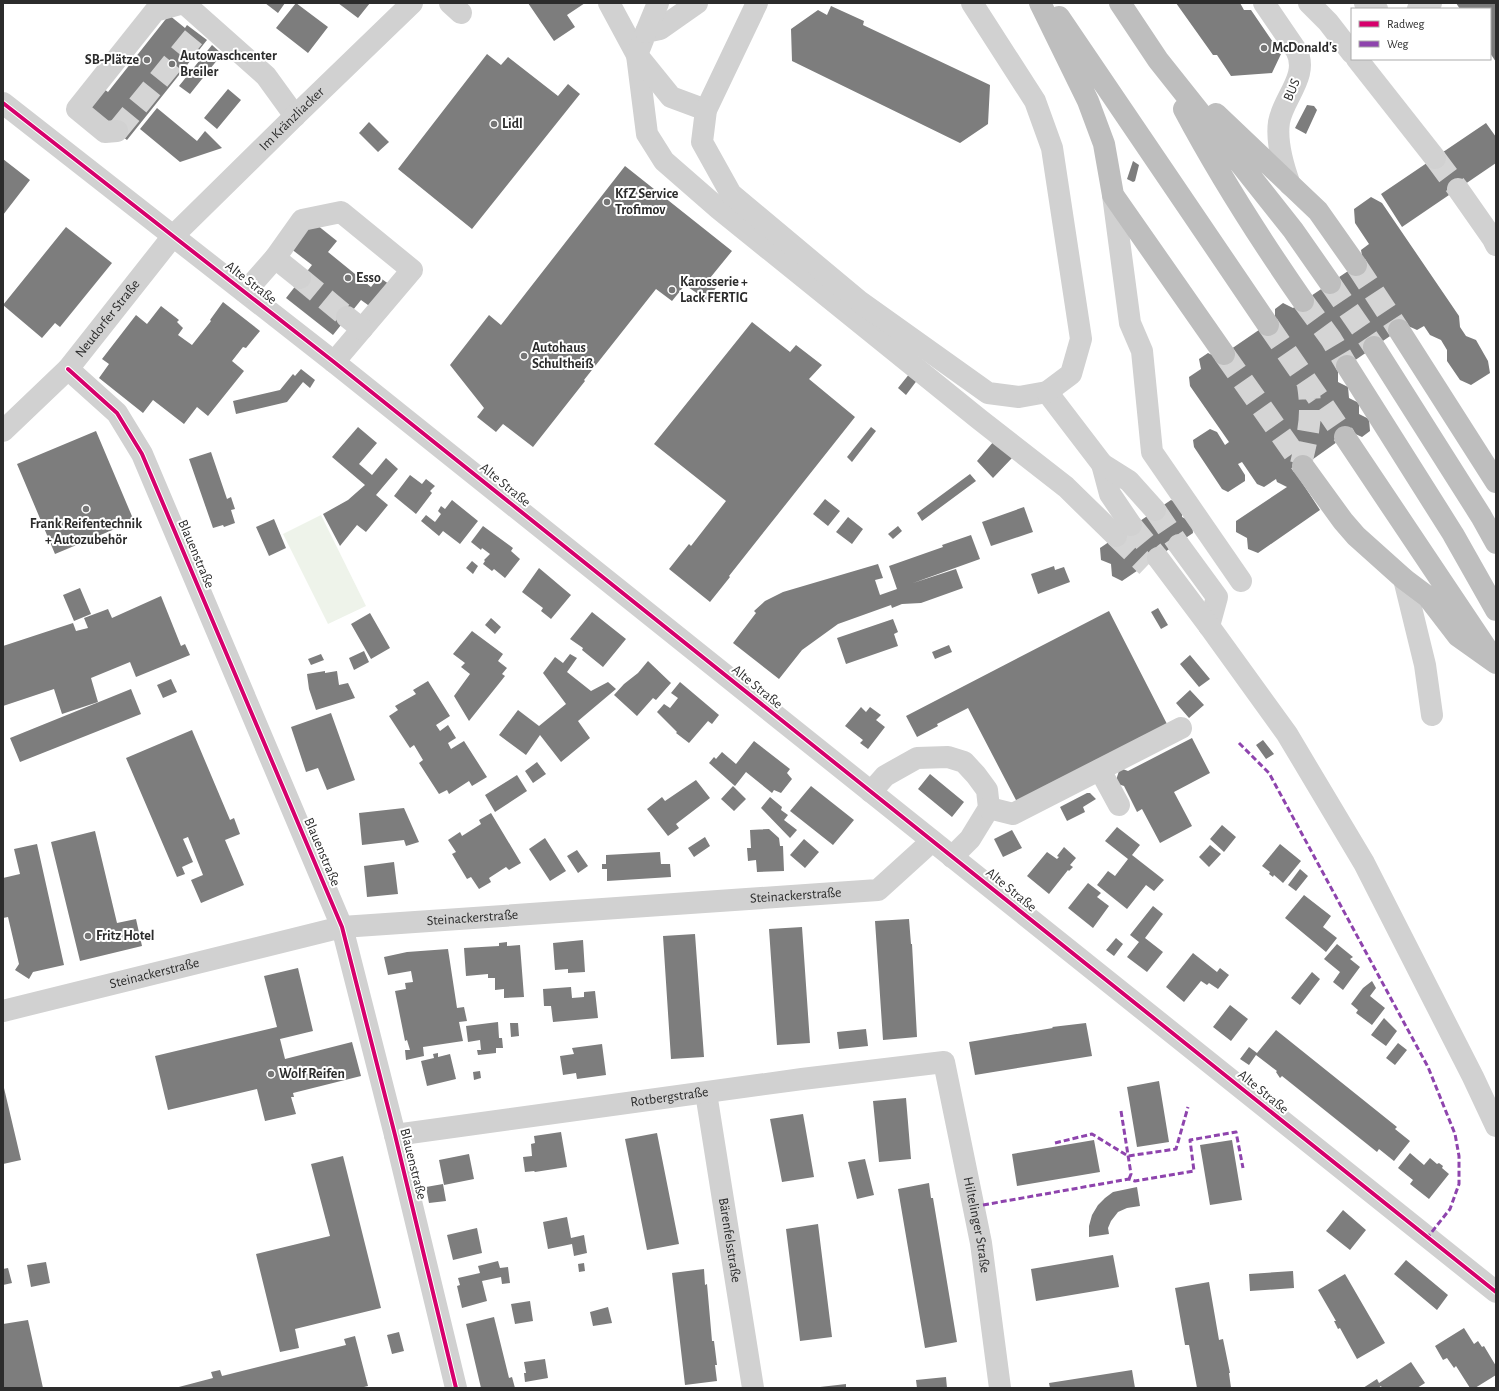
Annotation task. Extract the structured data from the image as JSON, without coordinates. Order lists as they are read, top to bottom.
{
  "streets": {
    "street": [
      "BUS",
      "Im Kränzliacker",
      "Alte Straße",
      "Neudorfer Straße",
      "Blauenstraße",
      "Steinackerstraße",
      "Rotbergstraße",
      "Hiltelinger Straße",
      "Bärenfelsstraße"
    ]
  },
  "crossings": [
    ["Im Kränzliacker", "Alte Straße"],
    ["Im Kränzliacker", "Neudorfer Straße"],
    ["Alte Straße", "Neudorfer Straße"],
    ["Alte Straße", "Steinackerstraße"],
    ["Neudorfer Straße", "Blauenstraße"],
    ["Blauenstraße", "Steinackerstraße"],
    ["Blauenstraße", "Rotbergstraße"],
    ["Rotbergstraße", "Hiltelinger Straße"],
    ["Rotbergstraße", "Bärenfelsstraße"]
  ],
  "places": [
    "McDonald's",
    "SB-Plätze",
    "Autowaschcenter Breiler",
    "Lidl",
    "KfZ Service Trofimov",
    "Esso",
    "Karosserie + Lack FERTIG",
    "Autohaus Schultheiß",
    "Frank Reifentechnik + Autozubehör",
    "Fritz Hotel",
    "Wolf Reifen"
  ],
  "legend": ["Radweg", "Weg"]
}
